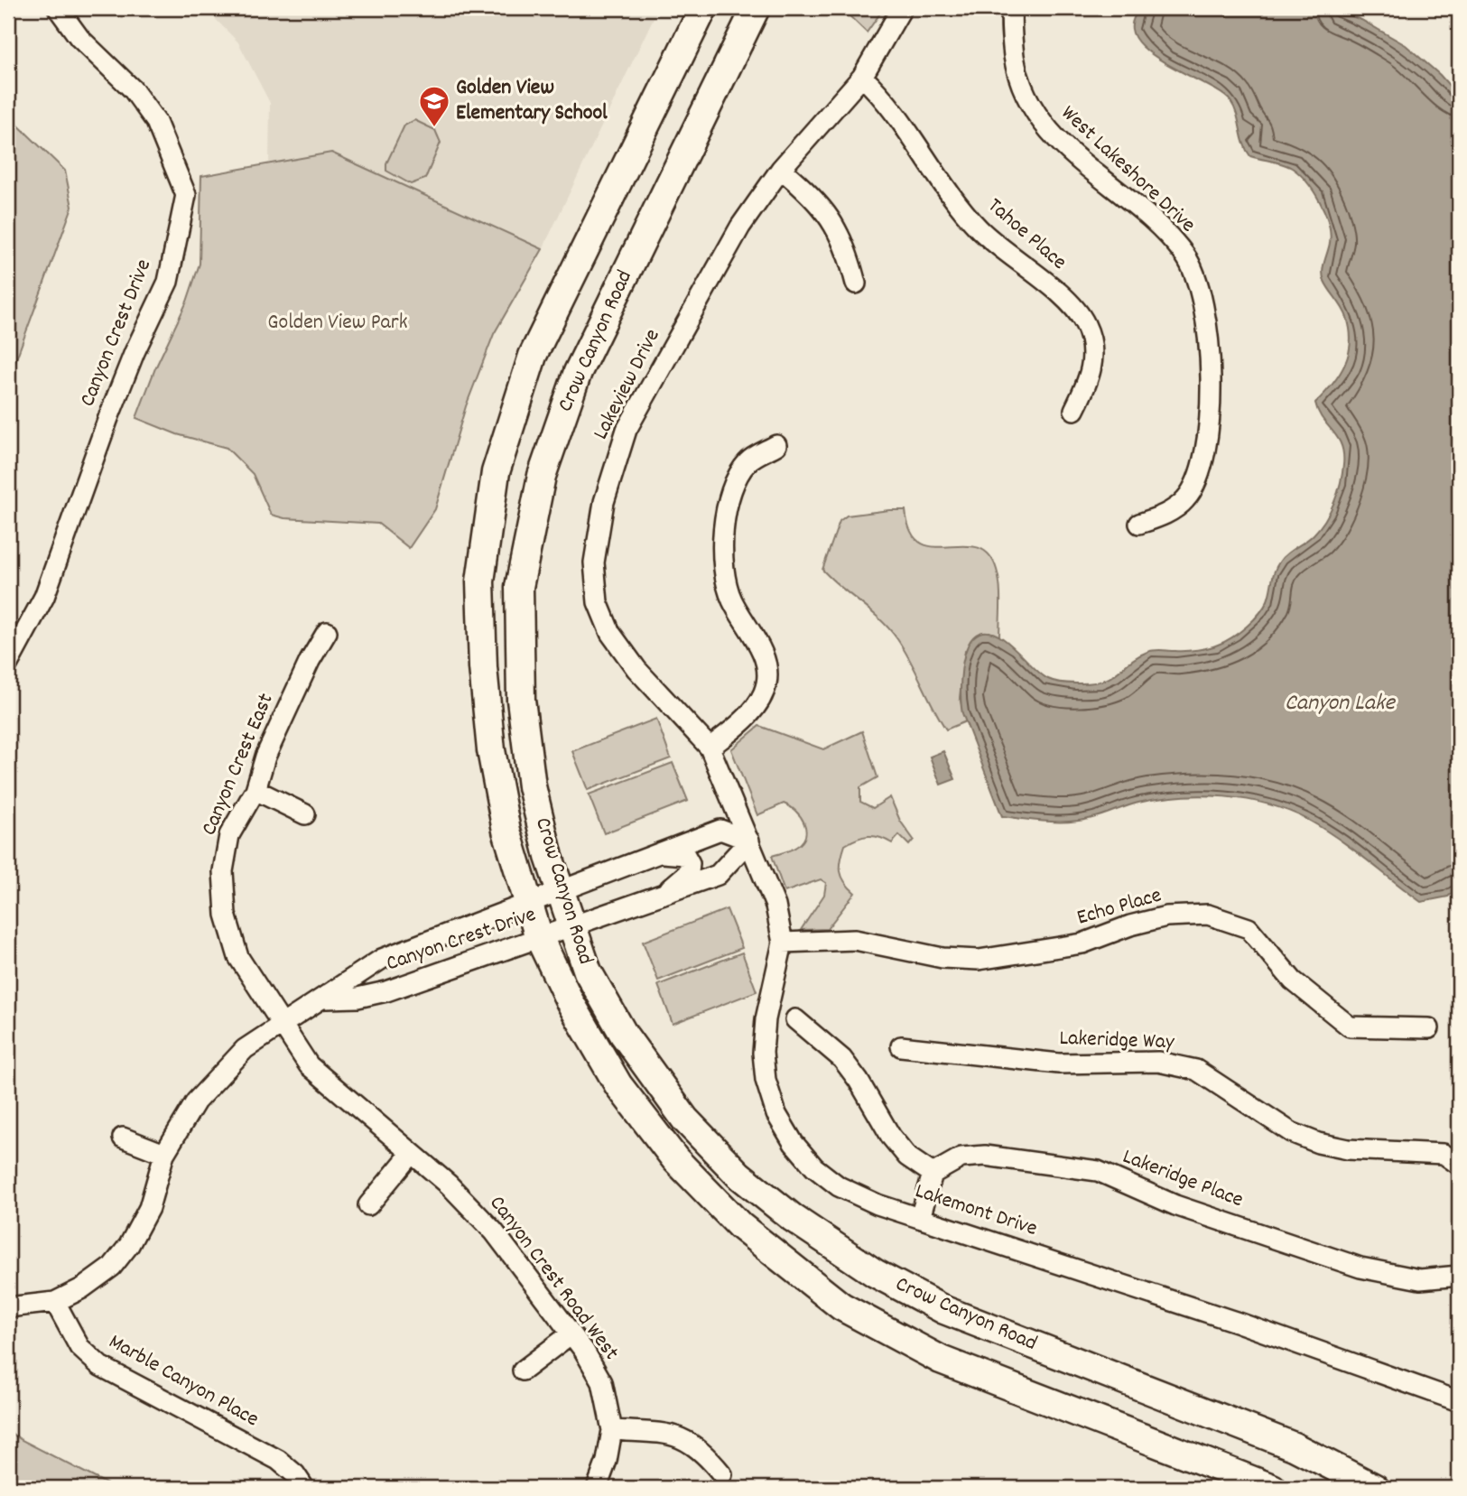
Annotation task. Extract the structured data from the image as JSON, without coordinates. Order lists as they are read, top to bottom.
{
  "streets": {
    "main road": ["Crow Canyon Road"],
    "street": [
      "West Lakeshore Drive",
      "Tahoe Place",
      "Canyon Crest Drive",
      "Lakeview Drive",
      "Canyon Crest East",
      "Echo Place",
      "Lakeridge Way",
      "Lakeridge Place",
      "Lakemont Drive",
      "Canyon Crest Road West",
      "Marble Canyon Place"
    ]
  },
  "crossings": [
    ["Tahoe Place", "Lakeview Drive"],
    ["Canyon Crest Drive", "Crow Canyon Road"],
    ["Canyon Crest Drive", "Lakeview Drive"],
    ["Canyon Crest Drive", "Canyon Crest East"],
    ["Canyon Crest Drive", "Lakemont Drive"],
    ["Canyon Crest Drive", "Canyon Crest Road West"],
    ["Canyon Crest Drive", "Marble Canyon Place"],
    ["Lakeview Drive", "Lakemont Drive"],
    ["Canyon Crest East", "Canyon Crest Road West"],
    ["Echo Place", "Lakemont Drive"]
  ],
  "water": ["Canyon Lake"],
  "parks": ["Golden View Park"],
  "places": {
    "school or university": ["Golden View Elementary School"]
  }
}
